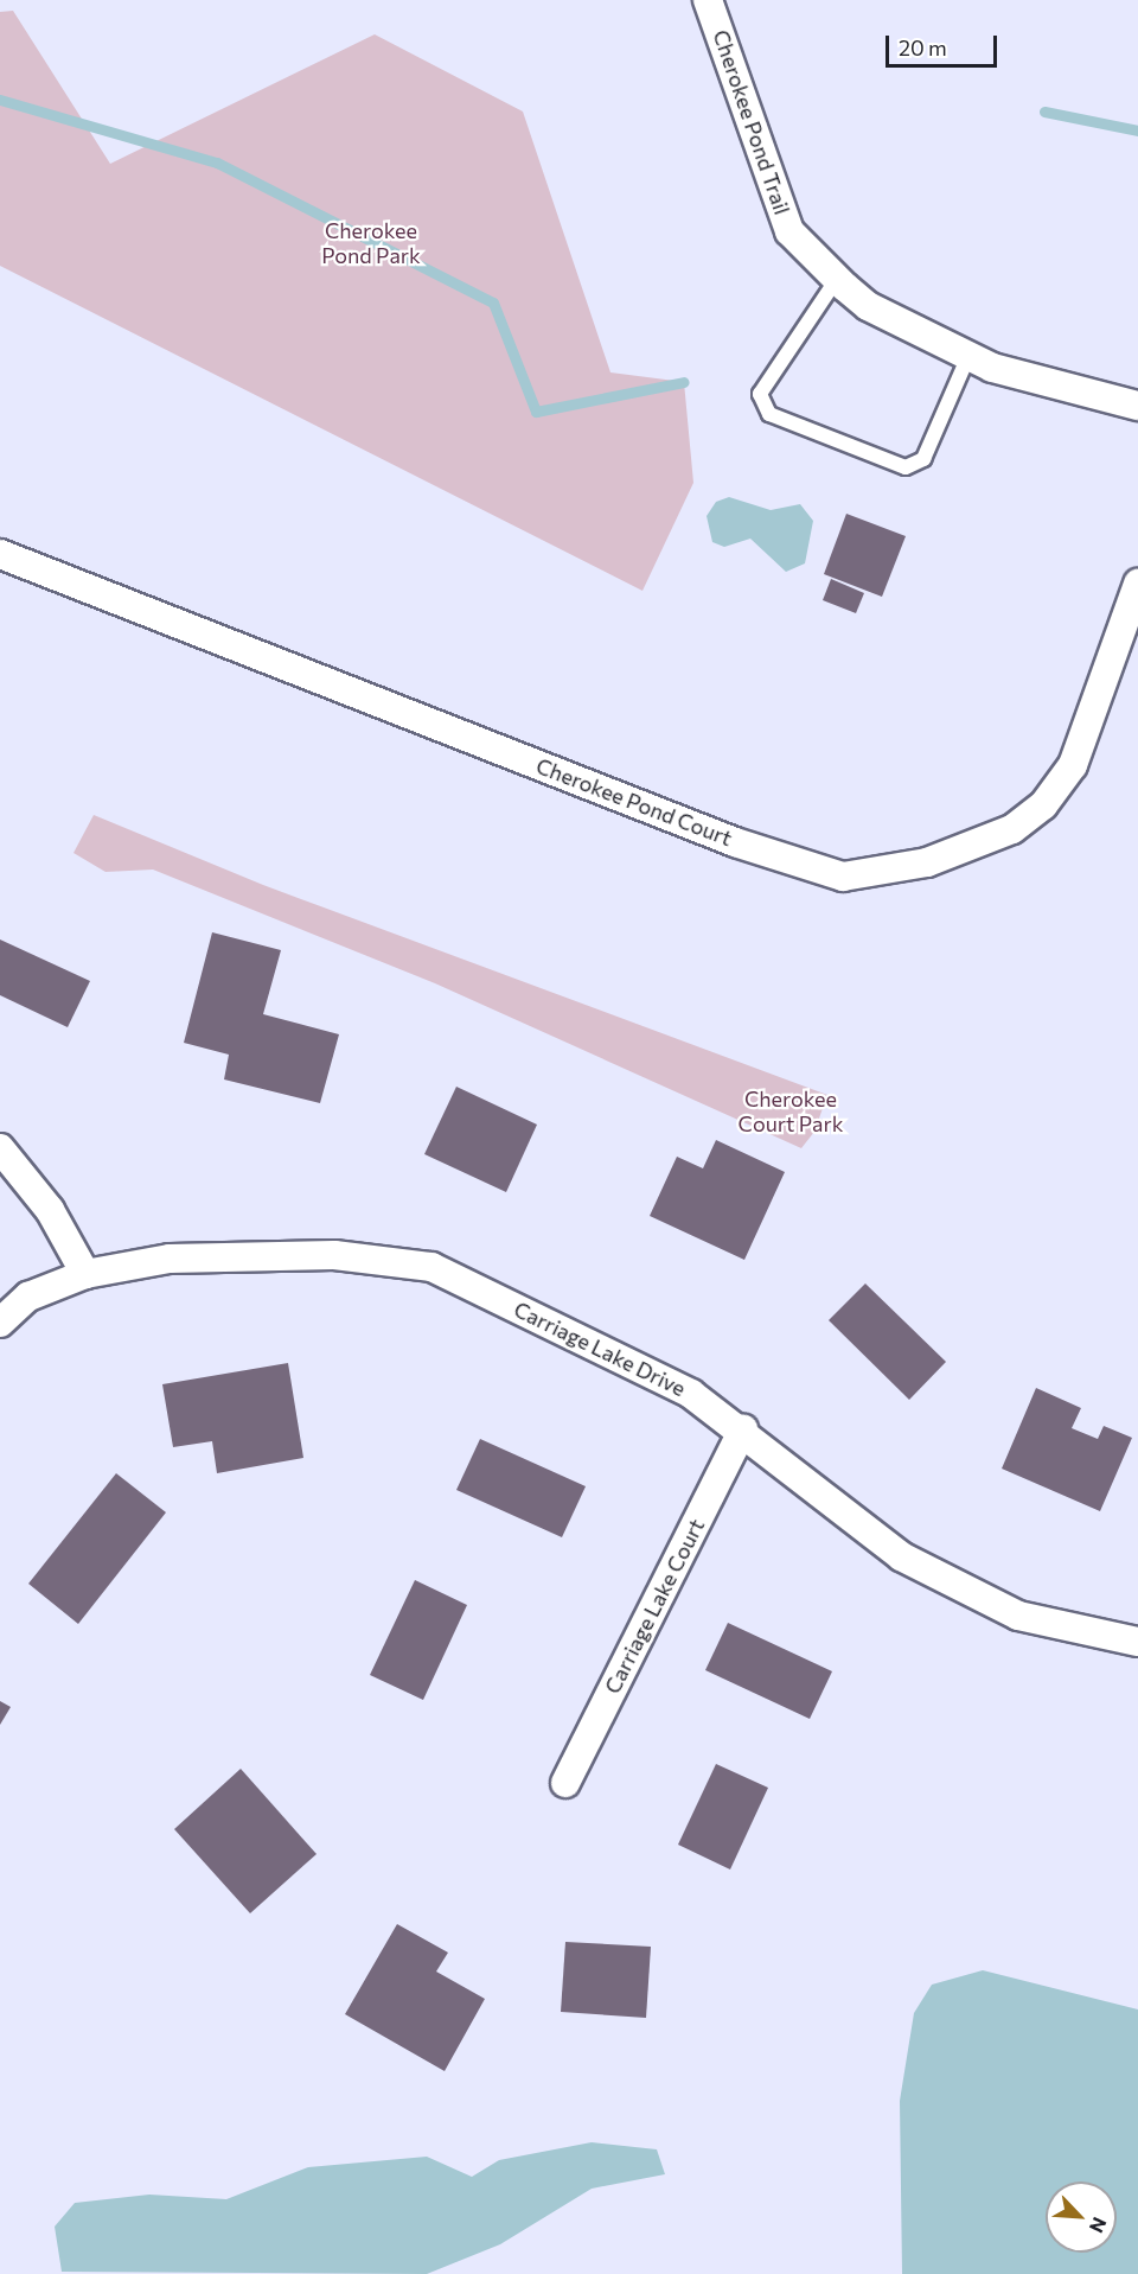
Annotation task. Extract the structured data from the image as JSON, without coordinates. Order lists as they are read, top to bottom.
{
  "streets": {
    "street": [
      "Cherokee Pond Trail",
      "Cherokee Pond Court",
      "Carriage Lake Drive",
      "Carriage Lake Court"
    ]
  },
  "crossings": [
    ["Carriage Lake Drive", "Carriage Lake Court"]
  ],
  "parks": ["Cherokee Pond Park", "Cherokee Court Park"],
  "scale_bar": "20 m",
  "north": "bottom right"
}
